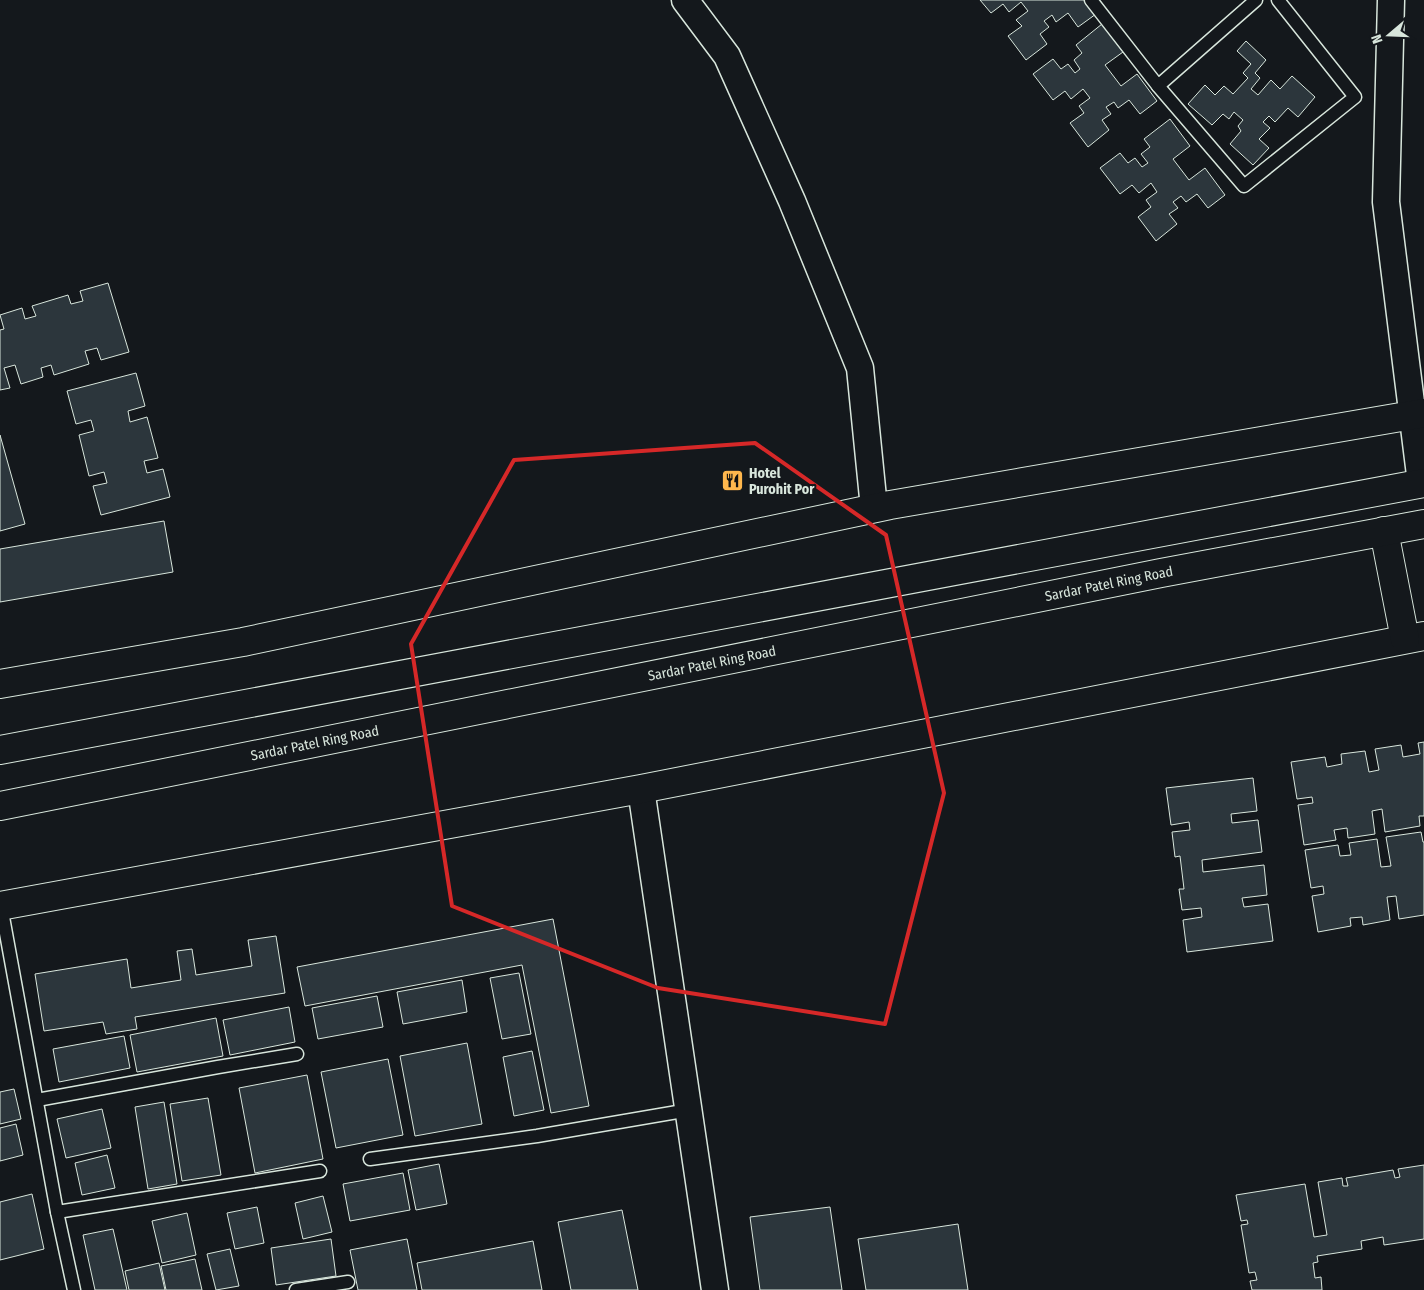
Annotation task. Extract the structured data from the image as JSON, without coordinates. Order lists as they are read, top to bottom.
{
  "streets": {
    "main road": ["Sardar Patel Ring Road"]
  },
  "places": {
    "restaurant": ["Hotel Purohit Por"]
  },
  "north": "left"
}
